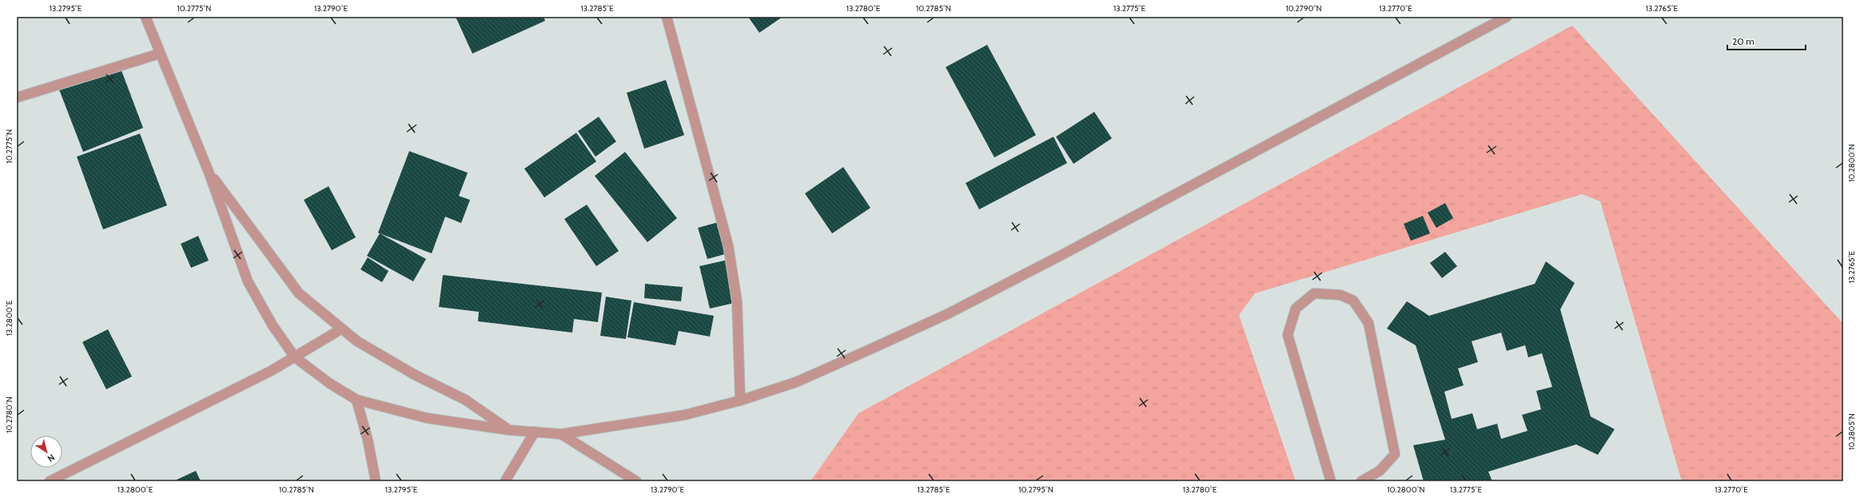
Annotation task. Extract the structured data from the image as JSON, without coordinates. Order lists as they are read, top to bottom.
{
  "scale_bar": "20 m",
  "north": "bottom right",
  "coordinates": [
    "13.2795°E",
    "10.2775°N",
    "13.2790°E",
    "13.2785°E",
    "13.2780°E",
    "10.2785°N",
    "13.2775°E",
    "10.2790°N",
    "13.2770°E",
    "13.2765°E",
    "10.2800°N",
    "13.2800°E",
    "10.2780°N",
    "10.2805°N",
    "10.2795°N"
  ]
}
